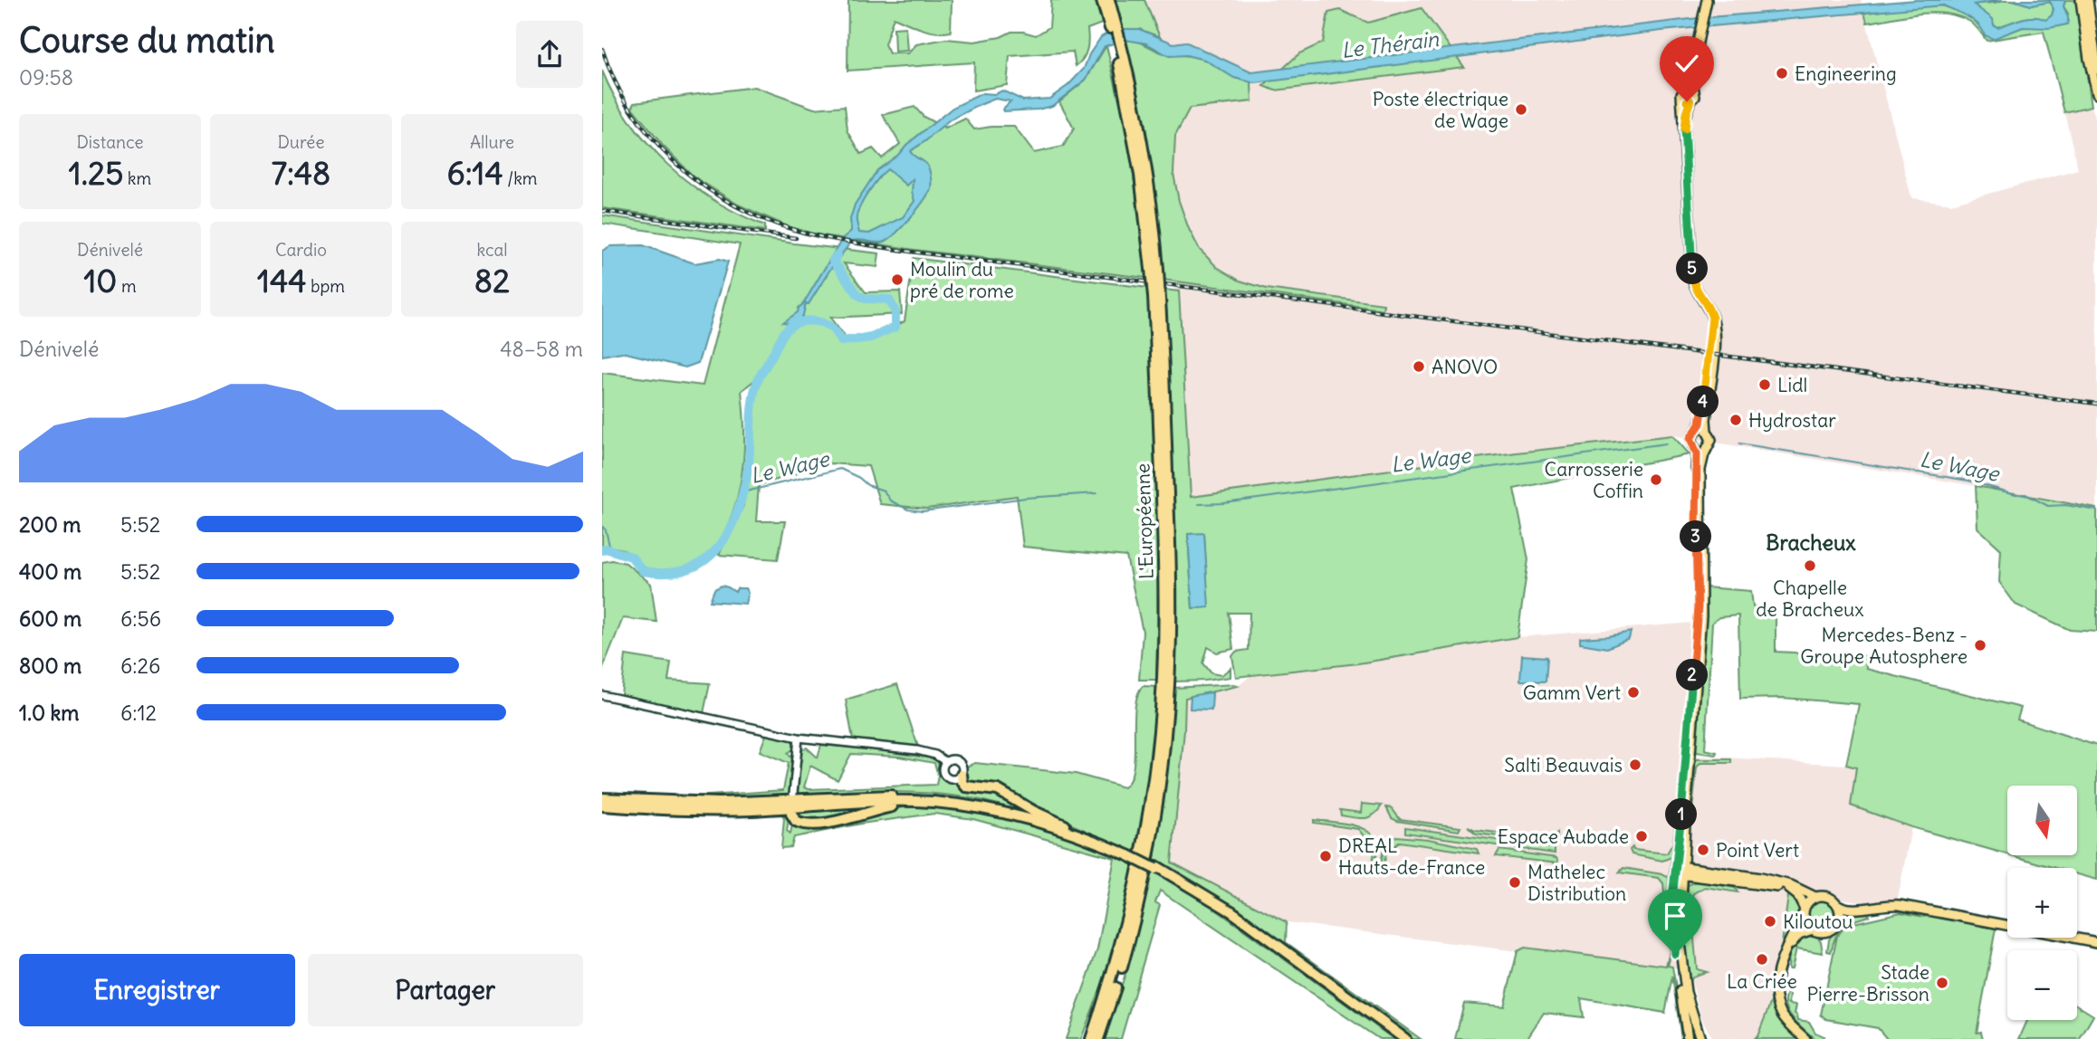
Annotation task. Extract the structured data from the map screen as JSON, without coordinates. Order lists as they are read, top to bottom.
{
  "streets": {
    "highway": ["L'Européenne"]
  },
  "districts": ["Bracheux"],
  "water": ["Le Thérain", "Le Wage"],
  "places": [
    "Engineering",
    "Poste électrique de Wage",
    "Moulin du pré de rome",
    "ANOVO",
    "Lidl",
    "Hydrostar",
    "Carrosserie Coffin",
    "Chapelle de Bracheux",
    "Mercedes-Benz - Groupe Autosphere",
    "Gamm Vert",
    "Salti Beauvais",
    "Espace Aubade",
    "Point Vert",
    "DREAL Hauts-de-France",
    "Mathelec Distribution",
    "Kiloutou",
    "La Criée",
    "Stade Pierre-Brisson"
  ],
  "north": "bottom",
  "page": {
    "heading": ["Course du matin", "09:58"],
    "stats": [
      ["Distance", "1.25 km"],
      ["Durée", "7:48"],
      ["Allure", "6:14 /km"],
      ["Dénivelé", "10 m"],
      ["Cardio", "144 bpm"],
      ["kcal", "82"]
    ],
    "pins": [
      "5",
      "4",
      "3",
      "2",
      "1"
    ],
    "chart": ["Dénivelé", "48–58 m"],
    "list": [
      {
        "name": "200 m",
        "note": "5:52"
      },
      {
        "name": "400 m",
        "note": "5:52"
      },
      {
        "name": "600 m",
        "note": "6:56"
      },
      {
        "name": "800 m",
        "note": "6:26"
      },
      {
        "name": "1.0 km",
        "note": "6:12"
      }
    ],
    "map_buttons": ["+", "−"],
    "buttons": ["Enregistrer", "Partager"]
  }
}
